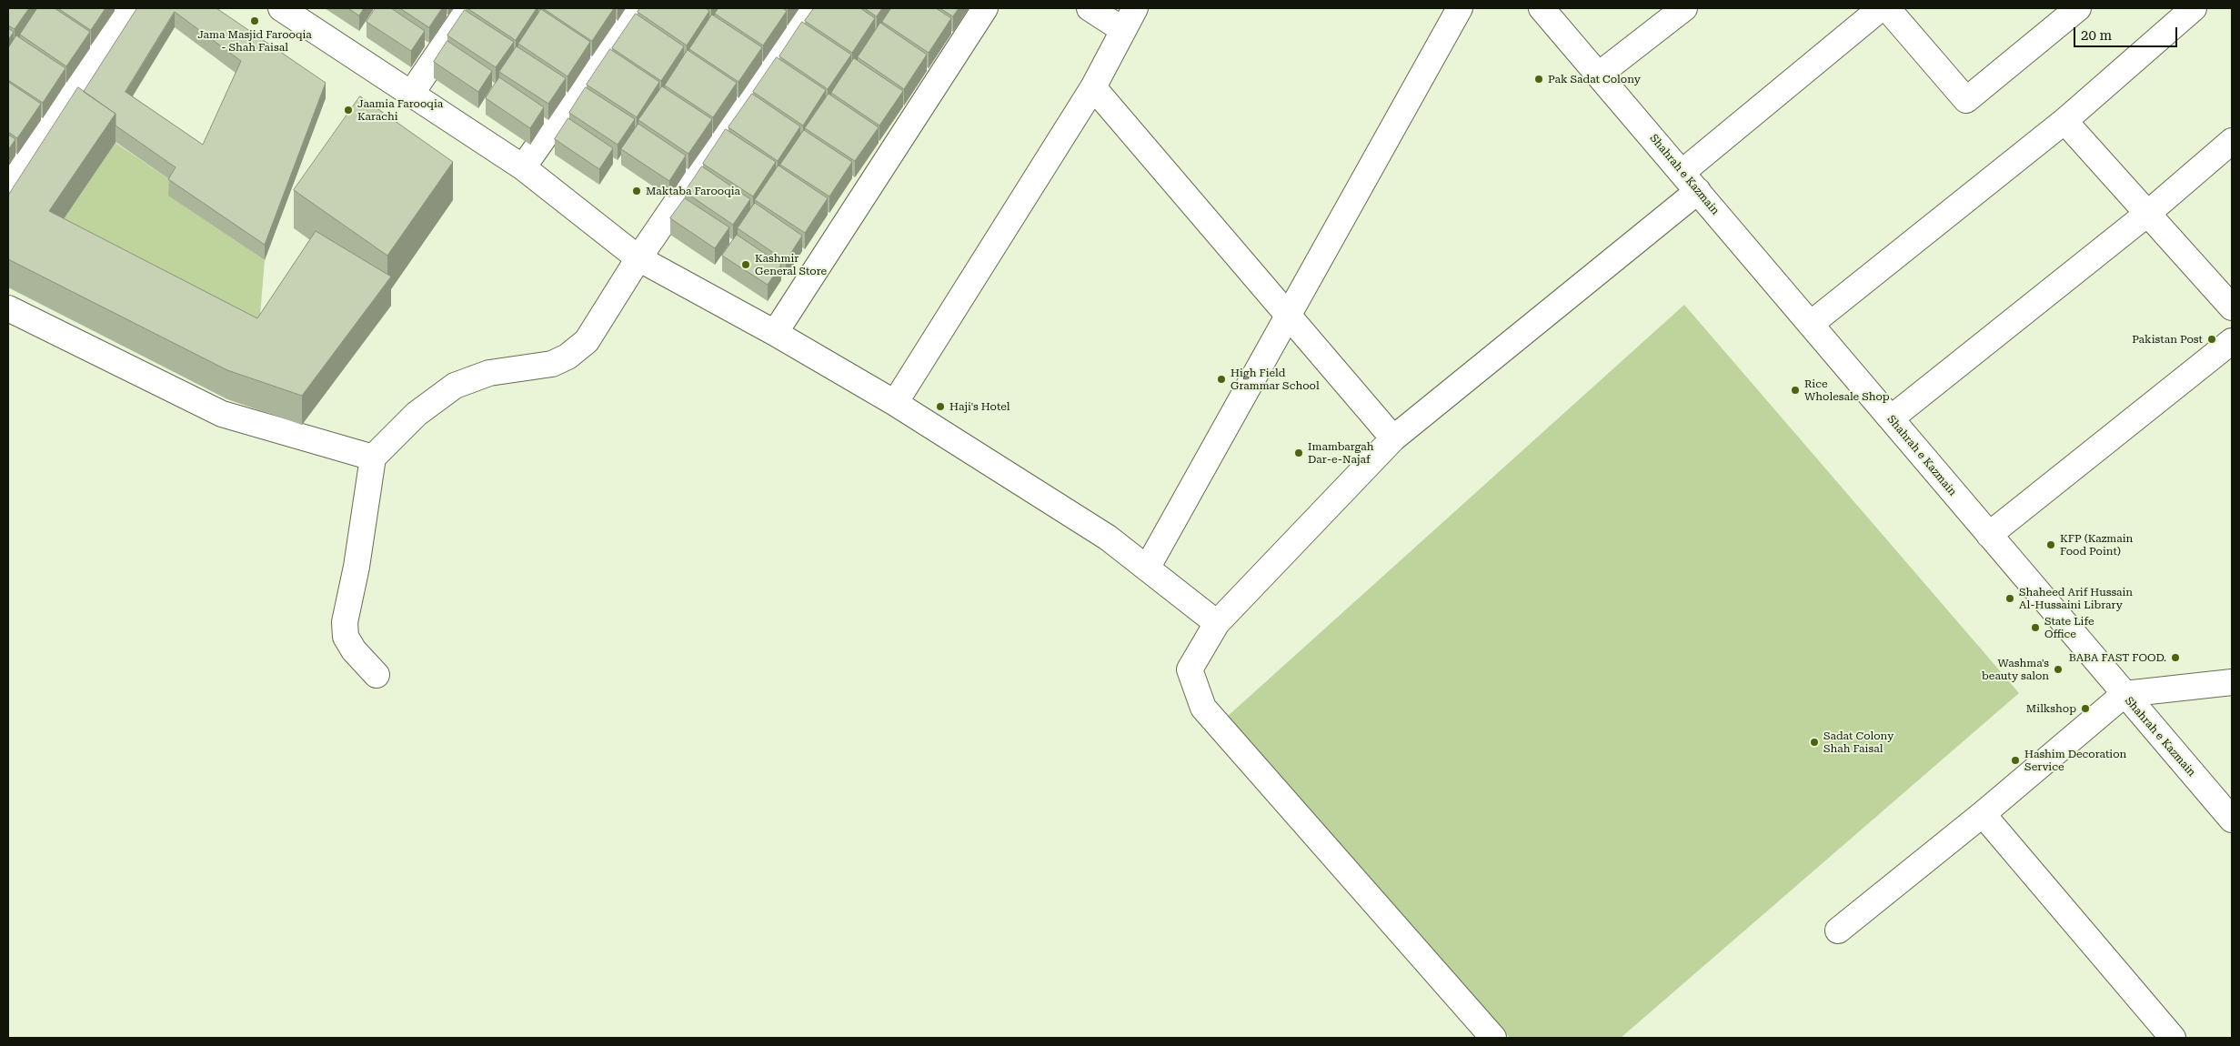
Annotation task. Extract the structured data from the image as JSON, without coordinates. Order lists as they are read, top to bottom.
{
  "streets": {
    "street": ["Shahrah e Kazmain"]
  },
  "places": [
    "Jama Masjid Farooqia - Shah Faisal",
    "Pak Sadat Colony",
    "Jaamia Farooqia Karachi",
    "Maktaba Farooqia",
    "Kashmir General Store",
    "Pakistan Post",
    "High Field Grammar School",
    "Rice Wholesale Shop",
    "Haji's Hotel",
    "Imambargah Dar-e-Najaf",
    "KFP (Kazmain Food Point)",
    "Shaheed Arif Hussain Al-Hussaini Library",
    "State Life Office",
    "BABA FAST FOOD.",
    "Washma's beauty salon",
    "Milkshop",
    "Sadat Colony Shah Faisal",
    "Hashim Decoration Service"
  ],
  "scale_bar": "20 m"
}
